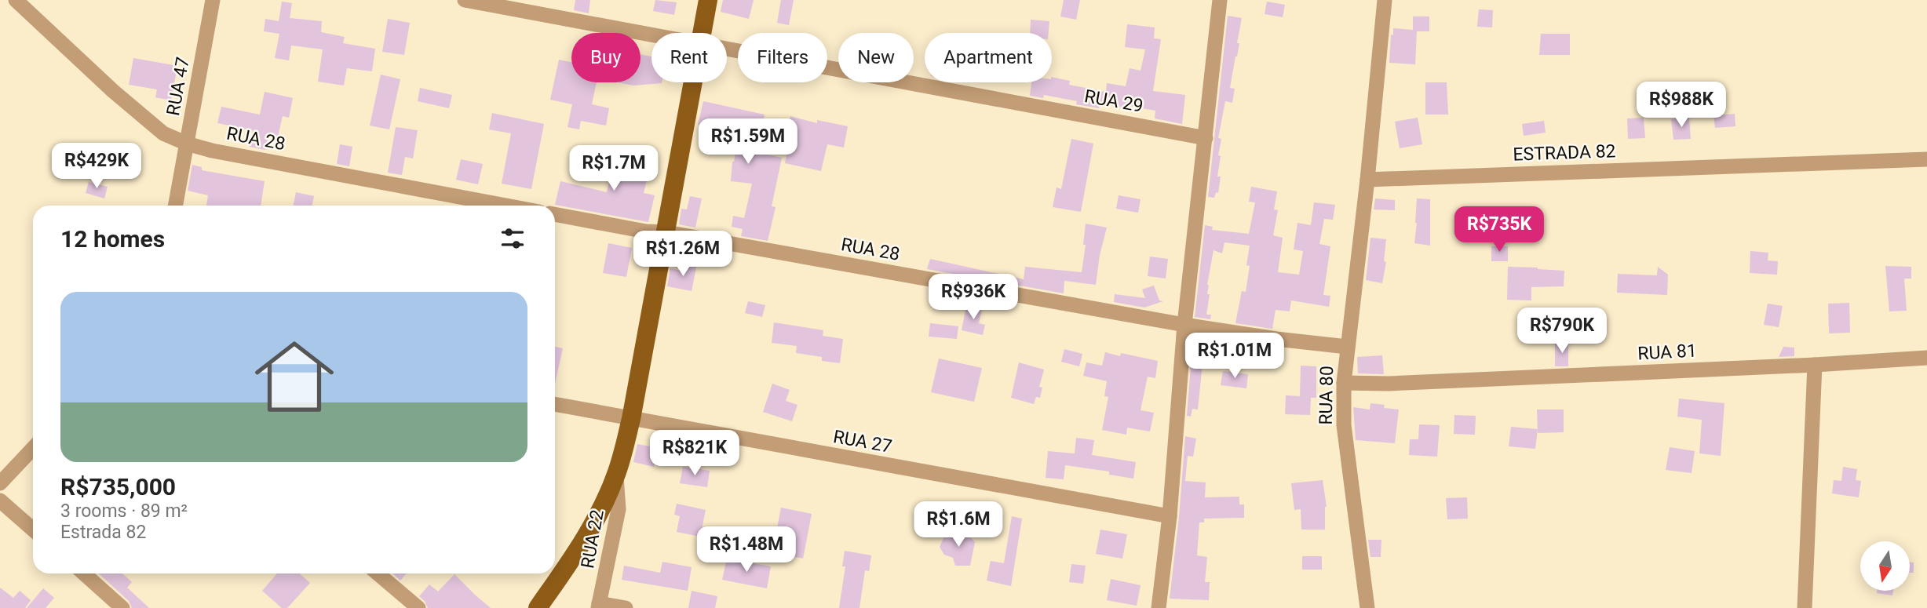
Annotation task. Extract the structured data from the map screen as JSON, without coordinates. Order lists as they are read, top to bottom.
{
  "streets": {
    "street": [
      "RUA 47",
      "RUA 29",
      "RUA 28",
      "ESTRADA 82",
      "RUA 81",
      "RUA 80",
      "RUA 27",
      "RUA 22"
    ]
  },
  "crossings": [
    ["RUA 47", "RUA 28"],
    ["RUA 28", "RUA 80"],
    ["RUA 81", "RUA 80"]
  ],
  "north": "bottom",
  "page": {
    "chip": [
      "Buy",
      "Rent",
      "Filters",
      "New",
      "Apartment"
    ],
    "price": [
      "R$988K",
      "R$1.59M",
      "R$429K",
      "R$1.7M",
      "R$735K",
      "R$1.26M",
      "R$936K",
      "R$790K",
      "R$1.01M",
      "R$821K",
      "R$1.6M",
      "R$1.48M"
    ],
    "heading": "12 homes",
    "list": [
      {
        "name": "R$735,000",
        "note": "3 rooms · 89 m² · Estrada 82"
      }
    ]
  }
}
